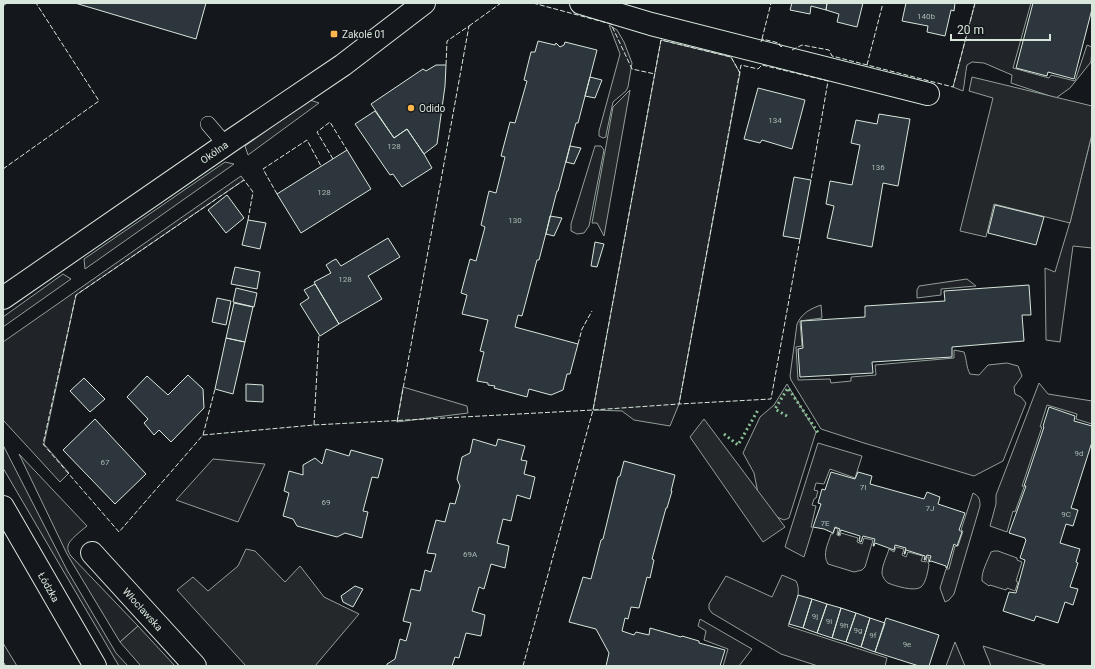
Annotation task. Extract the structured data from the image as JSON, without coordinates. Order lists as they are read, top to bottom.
{
  "streets": {
    "street": ["Okólna", "Łódzka", "Włocławska"]
  },
  "places": {
    "transit": ["Zakole 01"],
    "other": ["Odido"]
  },
  "house_numbers": [
    "140b",
    "134",
    "128",
    "136",
    "128",
    "130",
    "128",
    "9d",
    "67",
    "7I",
    "69",
    "7J",
    "9C",
    "7E",
    "69A",
    "9j",
    "9i",
    "9h",
    "9g",
    "9f",
    "9e"
  ],
  "scale_bar": "20 m"
}
